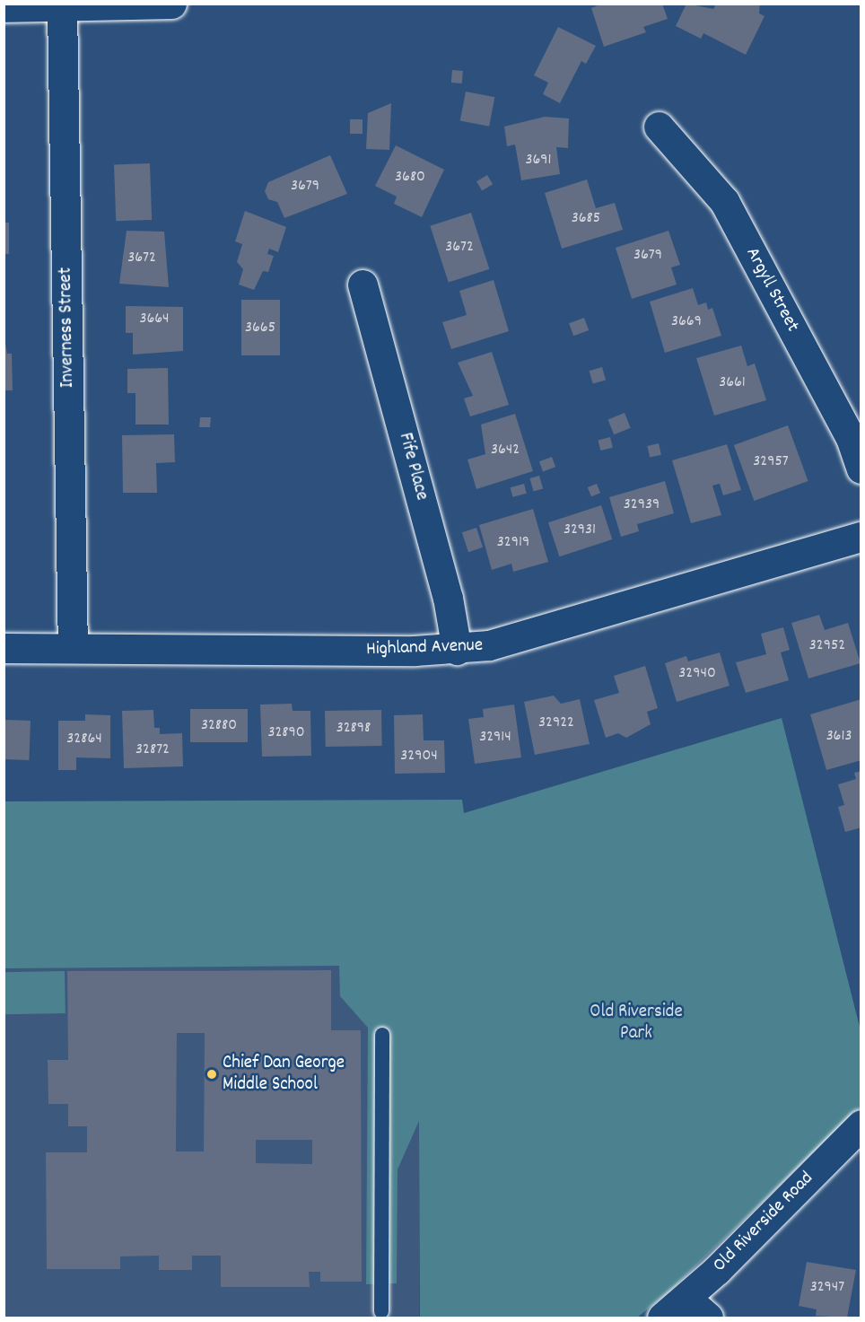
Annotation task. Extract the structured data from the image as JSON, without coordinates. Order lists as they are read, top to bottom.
{
  "streets": {
    "street": [
      "Argyll Street",
      "Inverness Street",
      "Fife Place",
      "Highland Avenue",
      "Old Riverside Road"
    ]
  },
  "crossings": [
    ["Inverness Street", "Highland Avenue"],
    ["Fife Place", "Highland Avenue"]
  ],
  "parks": ["Old Riverside Park"],
  "places": ["Chief Dan George Middle School"],
  "house_numbers": [
    "3691",
    "3680",
    "3679",
    "3685",
    "3672",
    "3679",
    "3672",
    "3664",
    "3669",
    "3665",
    "3661",
    "3642",
    "32957",
    "32939",
    "32931",
    "32919",
    "32952",
    "32940",
    "32922",
    "32880",
    "32898",
    "32890",
    "3613",
    "32914",
    "32864",
    "32872",
    "32904",
    "32947"
  ]
}
